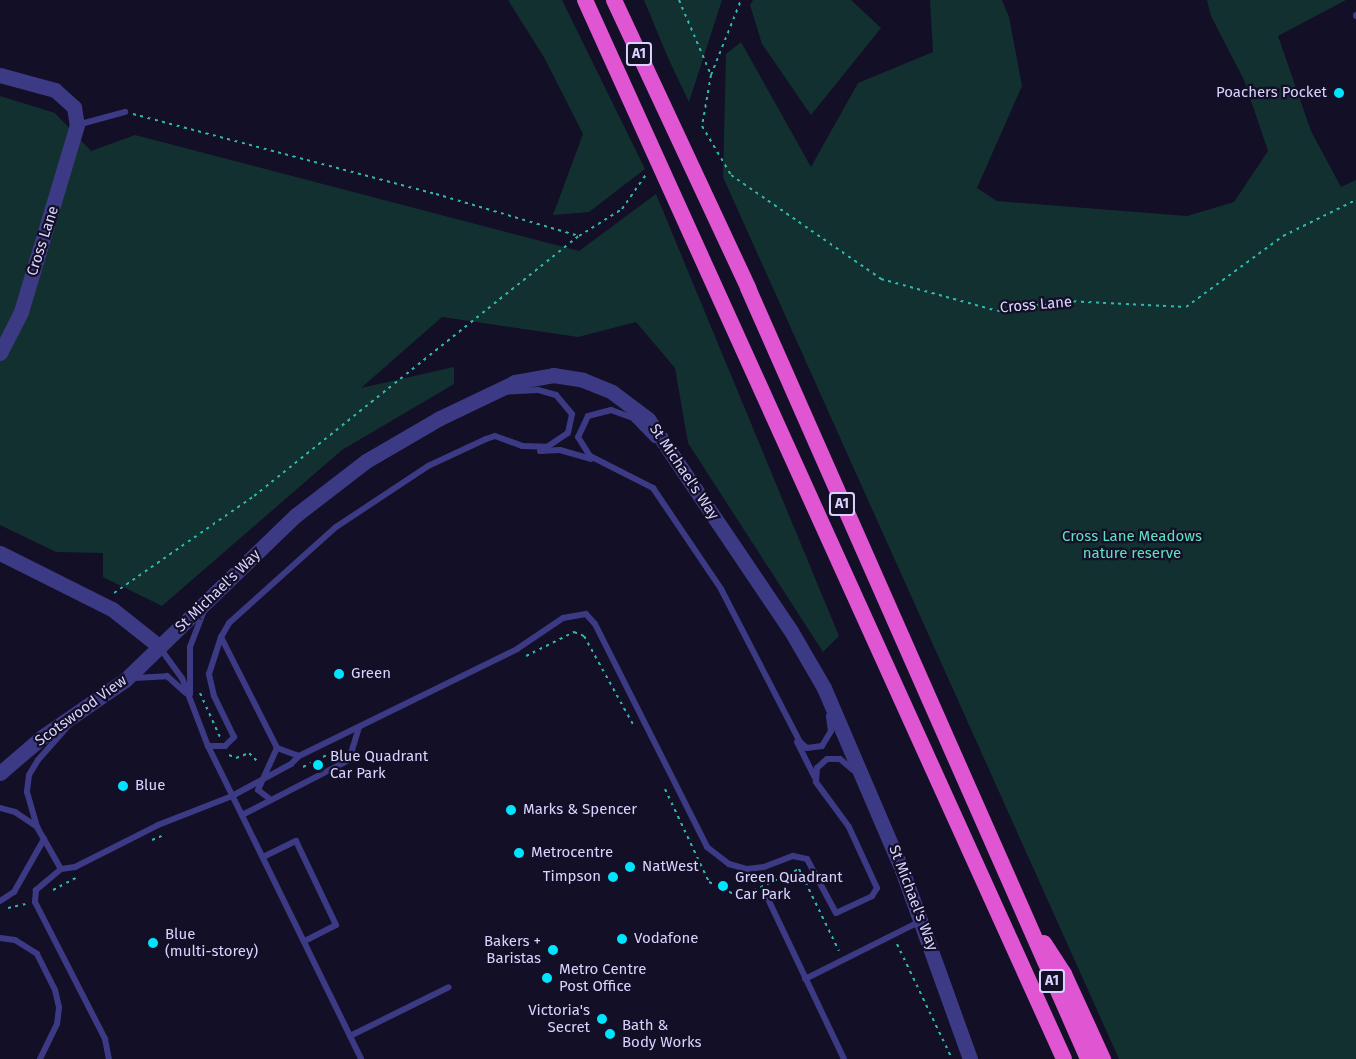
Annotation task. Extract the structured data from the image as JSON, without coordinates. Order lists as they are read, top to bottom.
{
  "streets": {
    "highway": ["A1"],
    "street": ["Cross Lane", "St Michael's Way", "Scotswood View"]
  },
  "crossings": [
    ["St Michael's Way", "Scotswood View"]
  ],
  "parks": ["Cross Lane Meadows nature reserve"],
  "places": [
    "Poachers Pocket",
    "Green",
    "Blue Quadrant Car Park",
    "Blue",
    "Marks & Spencer",
    "Metrocentre",
    "NatWest",
    "Timpson",
    "Green Quadrant Car Park",
    "Vodafone",
    "Blue (multi-storey)",
    "Bakers + Baristas",
    "Metro Centre Post Office",
    "Victoria's Secret",
    "Bath & Body Works"
  ]
}
